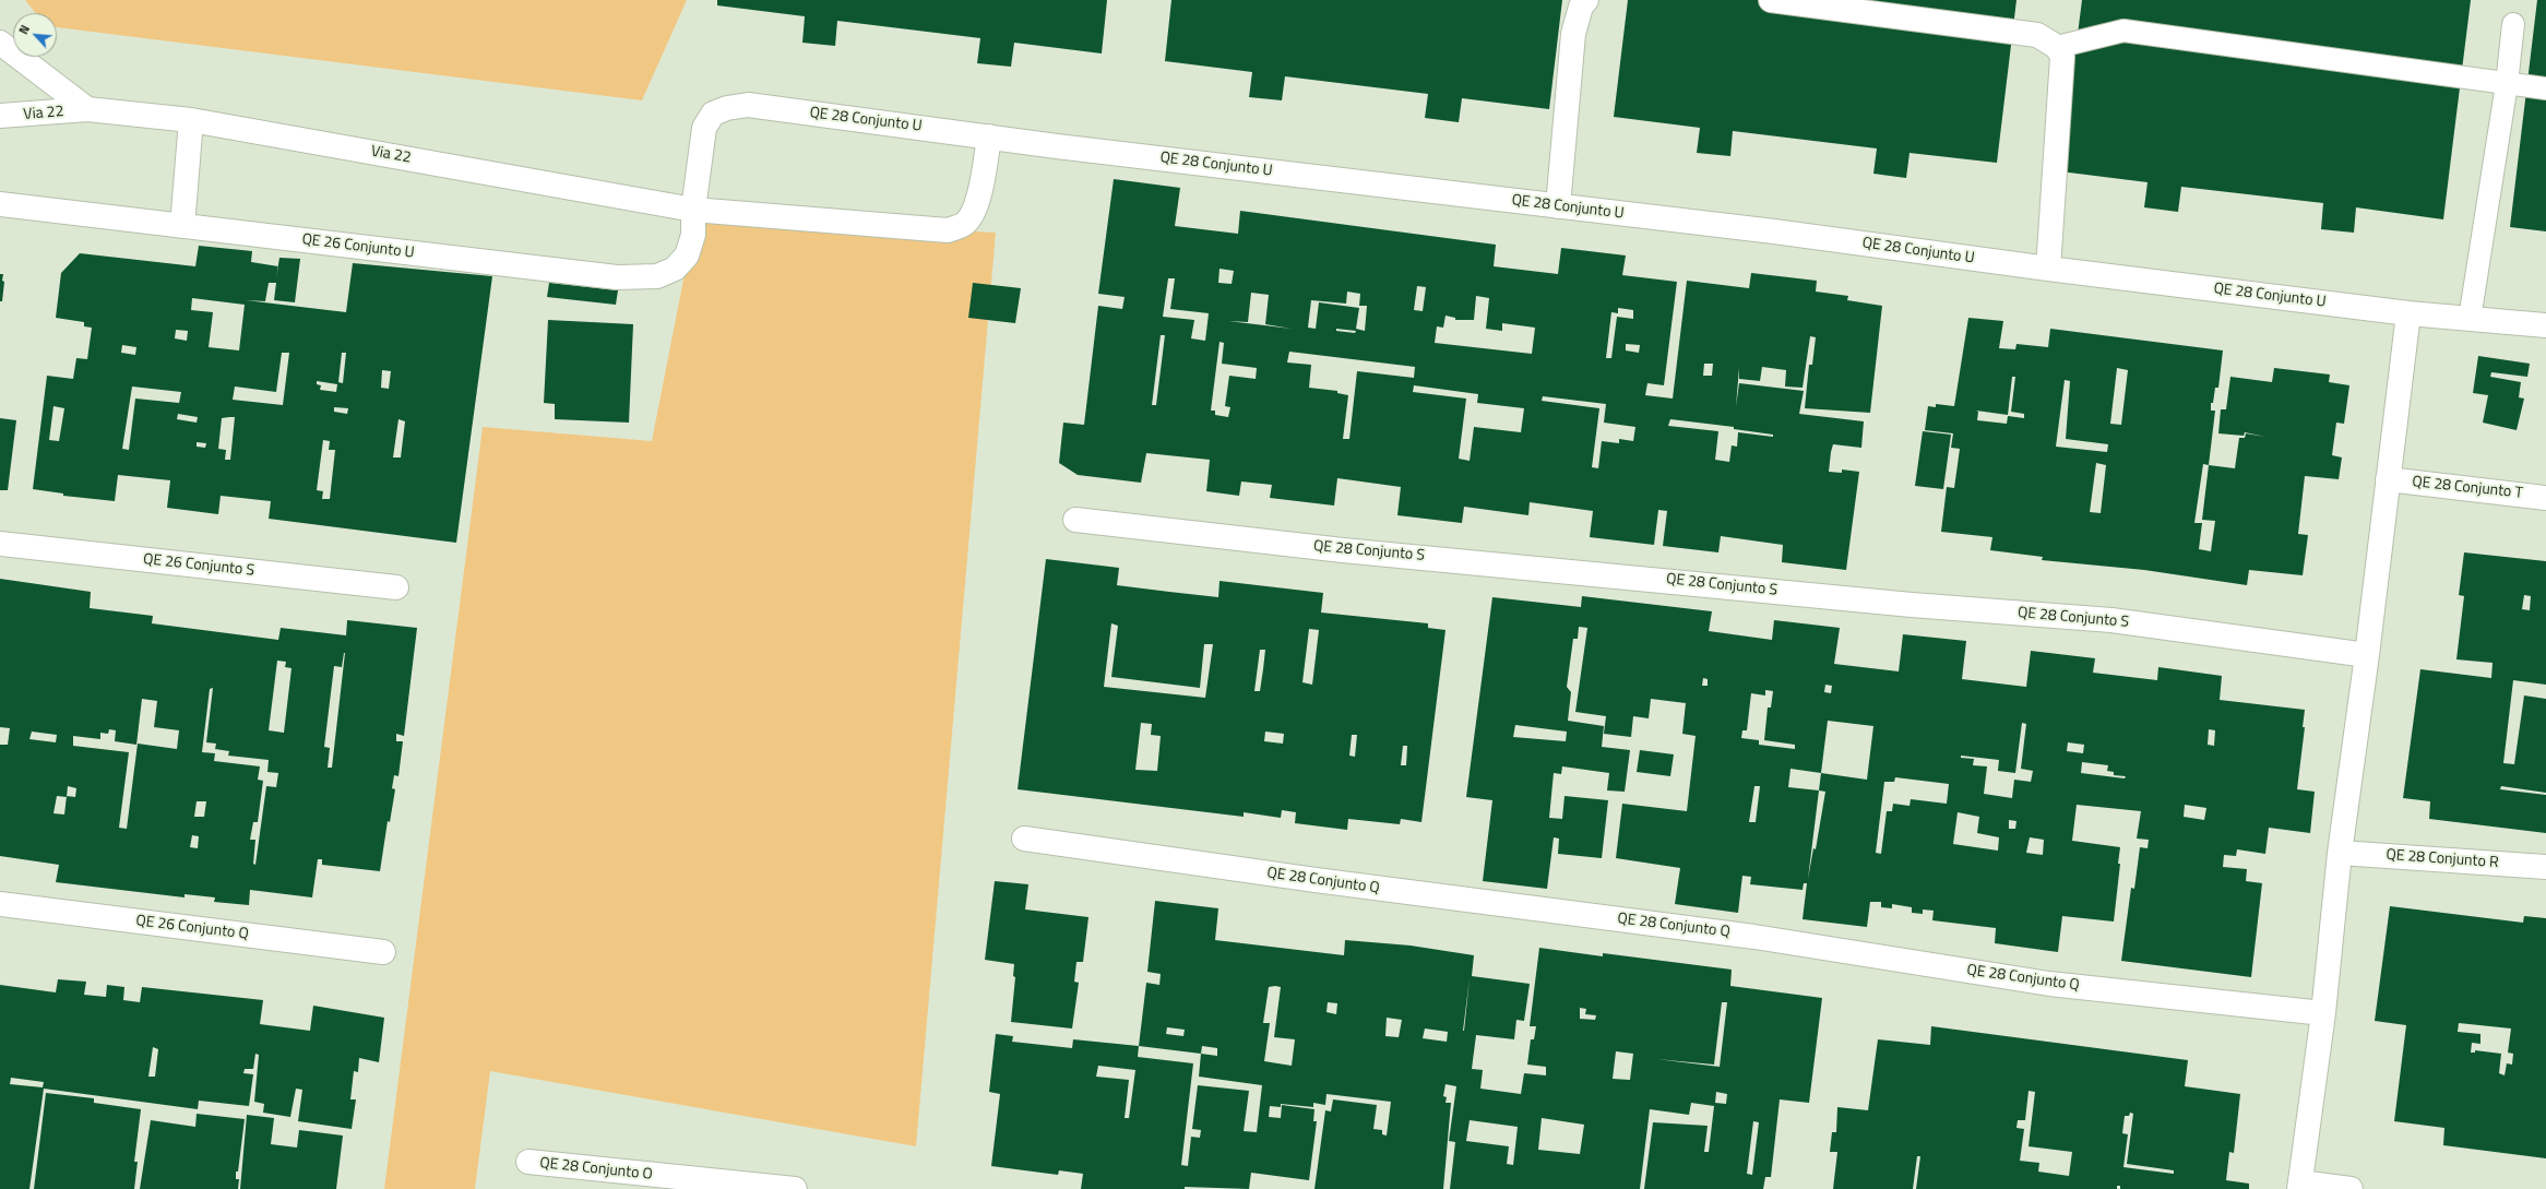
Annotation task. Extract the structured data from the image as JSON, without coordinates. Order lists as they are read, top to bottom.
{
  "streets": {
    "street": [
      "Via 22",
      "QE 28 Conjunto U",
      "QE 26 Conjunto U",
      "QE 28 Conjunto T",
      "QE 28 Conjunto S",
      "QE 26 Conjunto S",
      "QE 28 Conjunto R",
      "QE 28 Conjunto Q",
      "QE 26 Conjunto Q",
      "QE 28 Conjunto O"
    ]
  },
  "crossings": [
    ["Via 22", "QE 28 Conjunto U"],
    ["QE 28 Conjunto U", "QE 26 Conjunto U"]
  ],
  "north": "top left"
}
